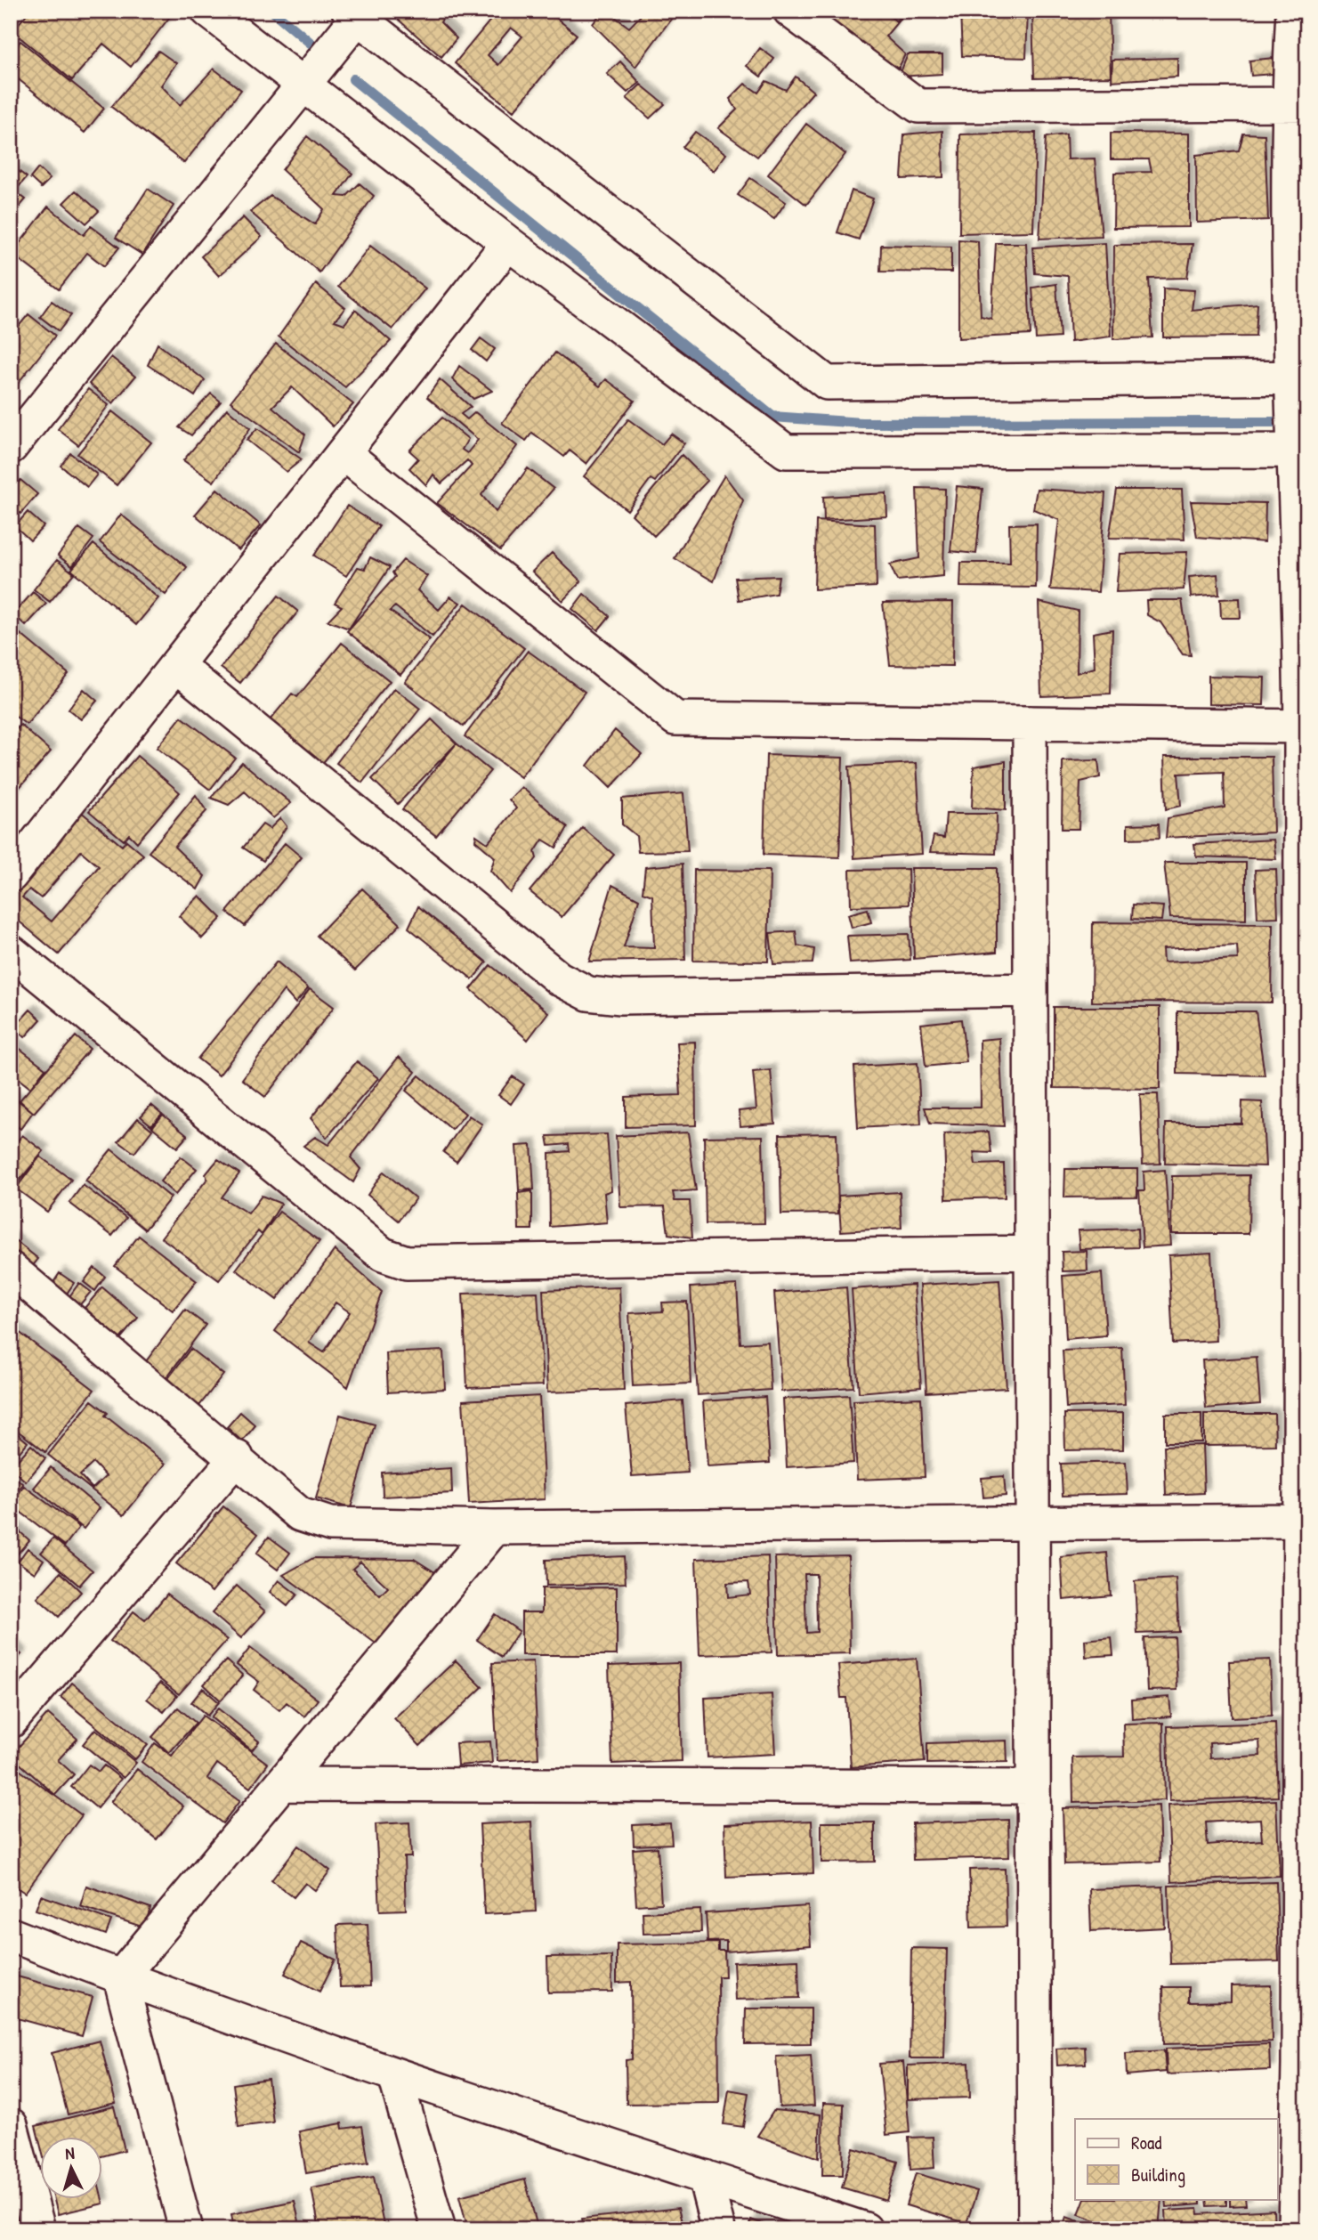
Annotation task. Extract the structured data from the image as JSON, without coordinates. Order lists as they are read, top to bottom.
{
  "legend": ["Road", "Building"],
  "north": "top"
}
